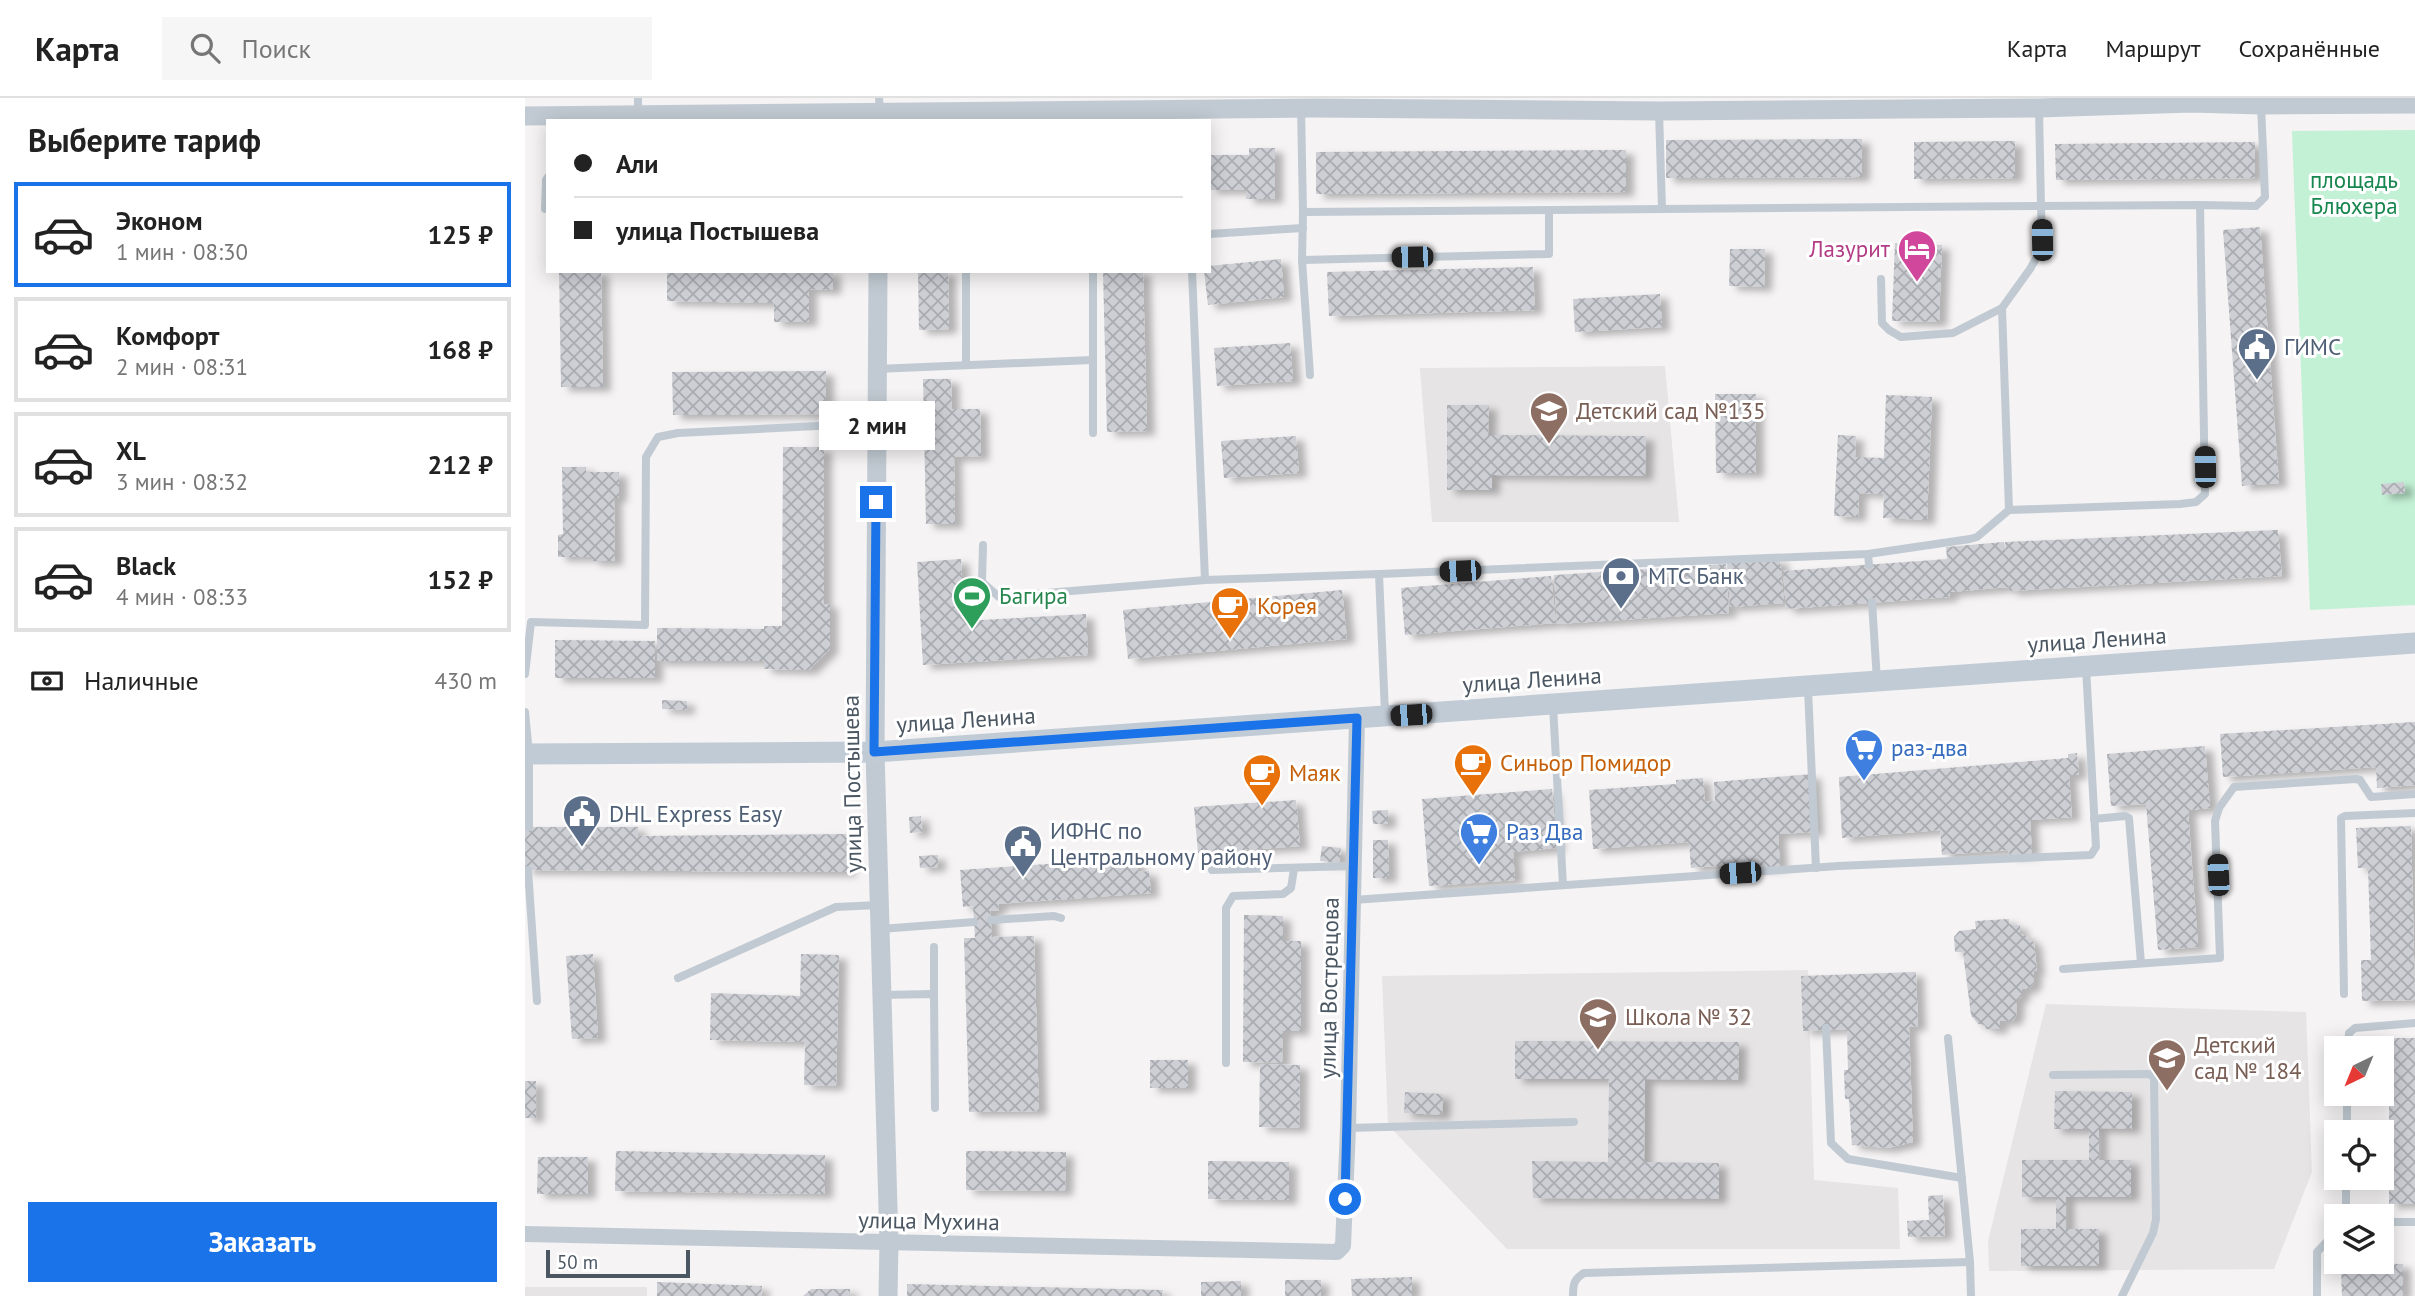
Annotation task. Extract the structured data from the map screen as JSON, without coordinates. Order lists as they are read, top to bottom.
{
  "streets": {
    "main road": ["улица Ленина"],
    "street": ["улица Постышева", "улица Вострецова", "улица Мухина"]
  },
  "crossings": [
    ["улица Ленина", "улица Постышева"],
    ["улица Ленина", "улица Вострецова"],
    ["улица Постышева", "улица Мухина"],
    ["улица Вострецова", "улица Мухина"]
  ],
  "parks": ["площадь Блюхера"],
  "places": {
    "hotel": ["Лазурит"],
    "public building": ["ГИМС", "DHL Express Easy", "ИФНС по Центральному району"],
    "school or university": ["Детский сад №135", "Школа № 32", "Детский сад № 184"],
    "bank": ["МТС Банк"],
    "sports": ["Багира"],
    "cafe": ["Корея", "Синьор Помидор", "Маяк"],
    "supermarket": ["раз-два", "Раз Два"]
  },
  "scale_bar": "50 m",
  "north": "bottom left",
  "page": {
    "header": "Карта",
    "search": "Поиск",
    "nav": ["Карта", "Маршрут", "Сохранённые"],
    "heading": "Выберите тариф",
    "banner": ["Али", "улица Постышева"],
    "list": [
      {
        "name": "Эконом",
        "note": "1 мин · 08:30",
        "value": "125 ₽"
      },
      {
        "name": "Комфорт",
        "note": "2 мин · 08:31",
        "value": "168 ₽"
      },
      {
        "name": "XL",
        "note": "3 мин · 08:32",
        "value": "212 ₽"
      },
      {
        "name": "Black",
        "note": "4 мин · 08:33",
        "value": "152 ₽"
      }
    ],
    "bubble": "2 мин",
    "pay": ["Наличные", "430 m"],
    "buttons": "Заказать",
    "scale": "50 m"
  }
}
